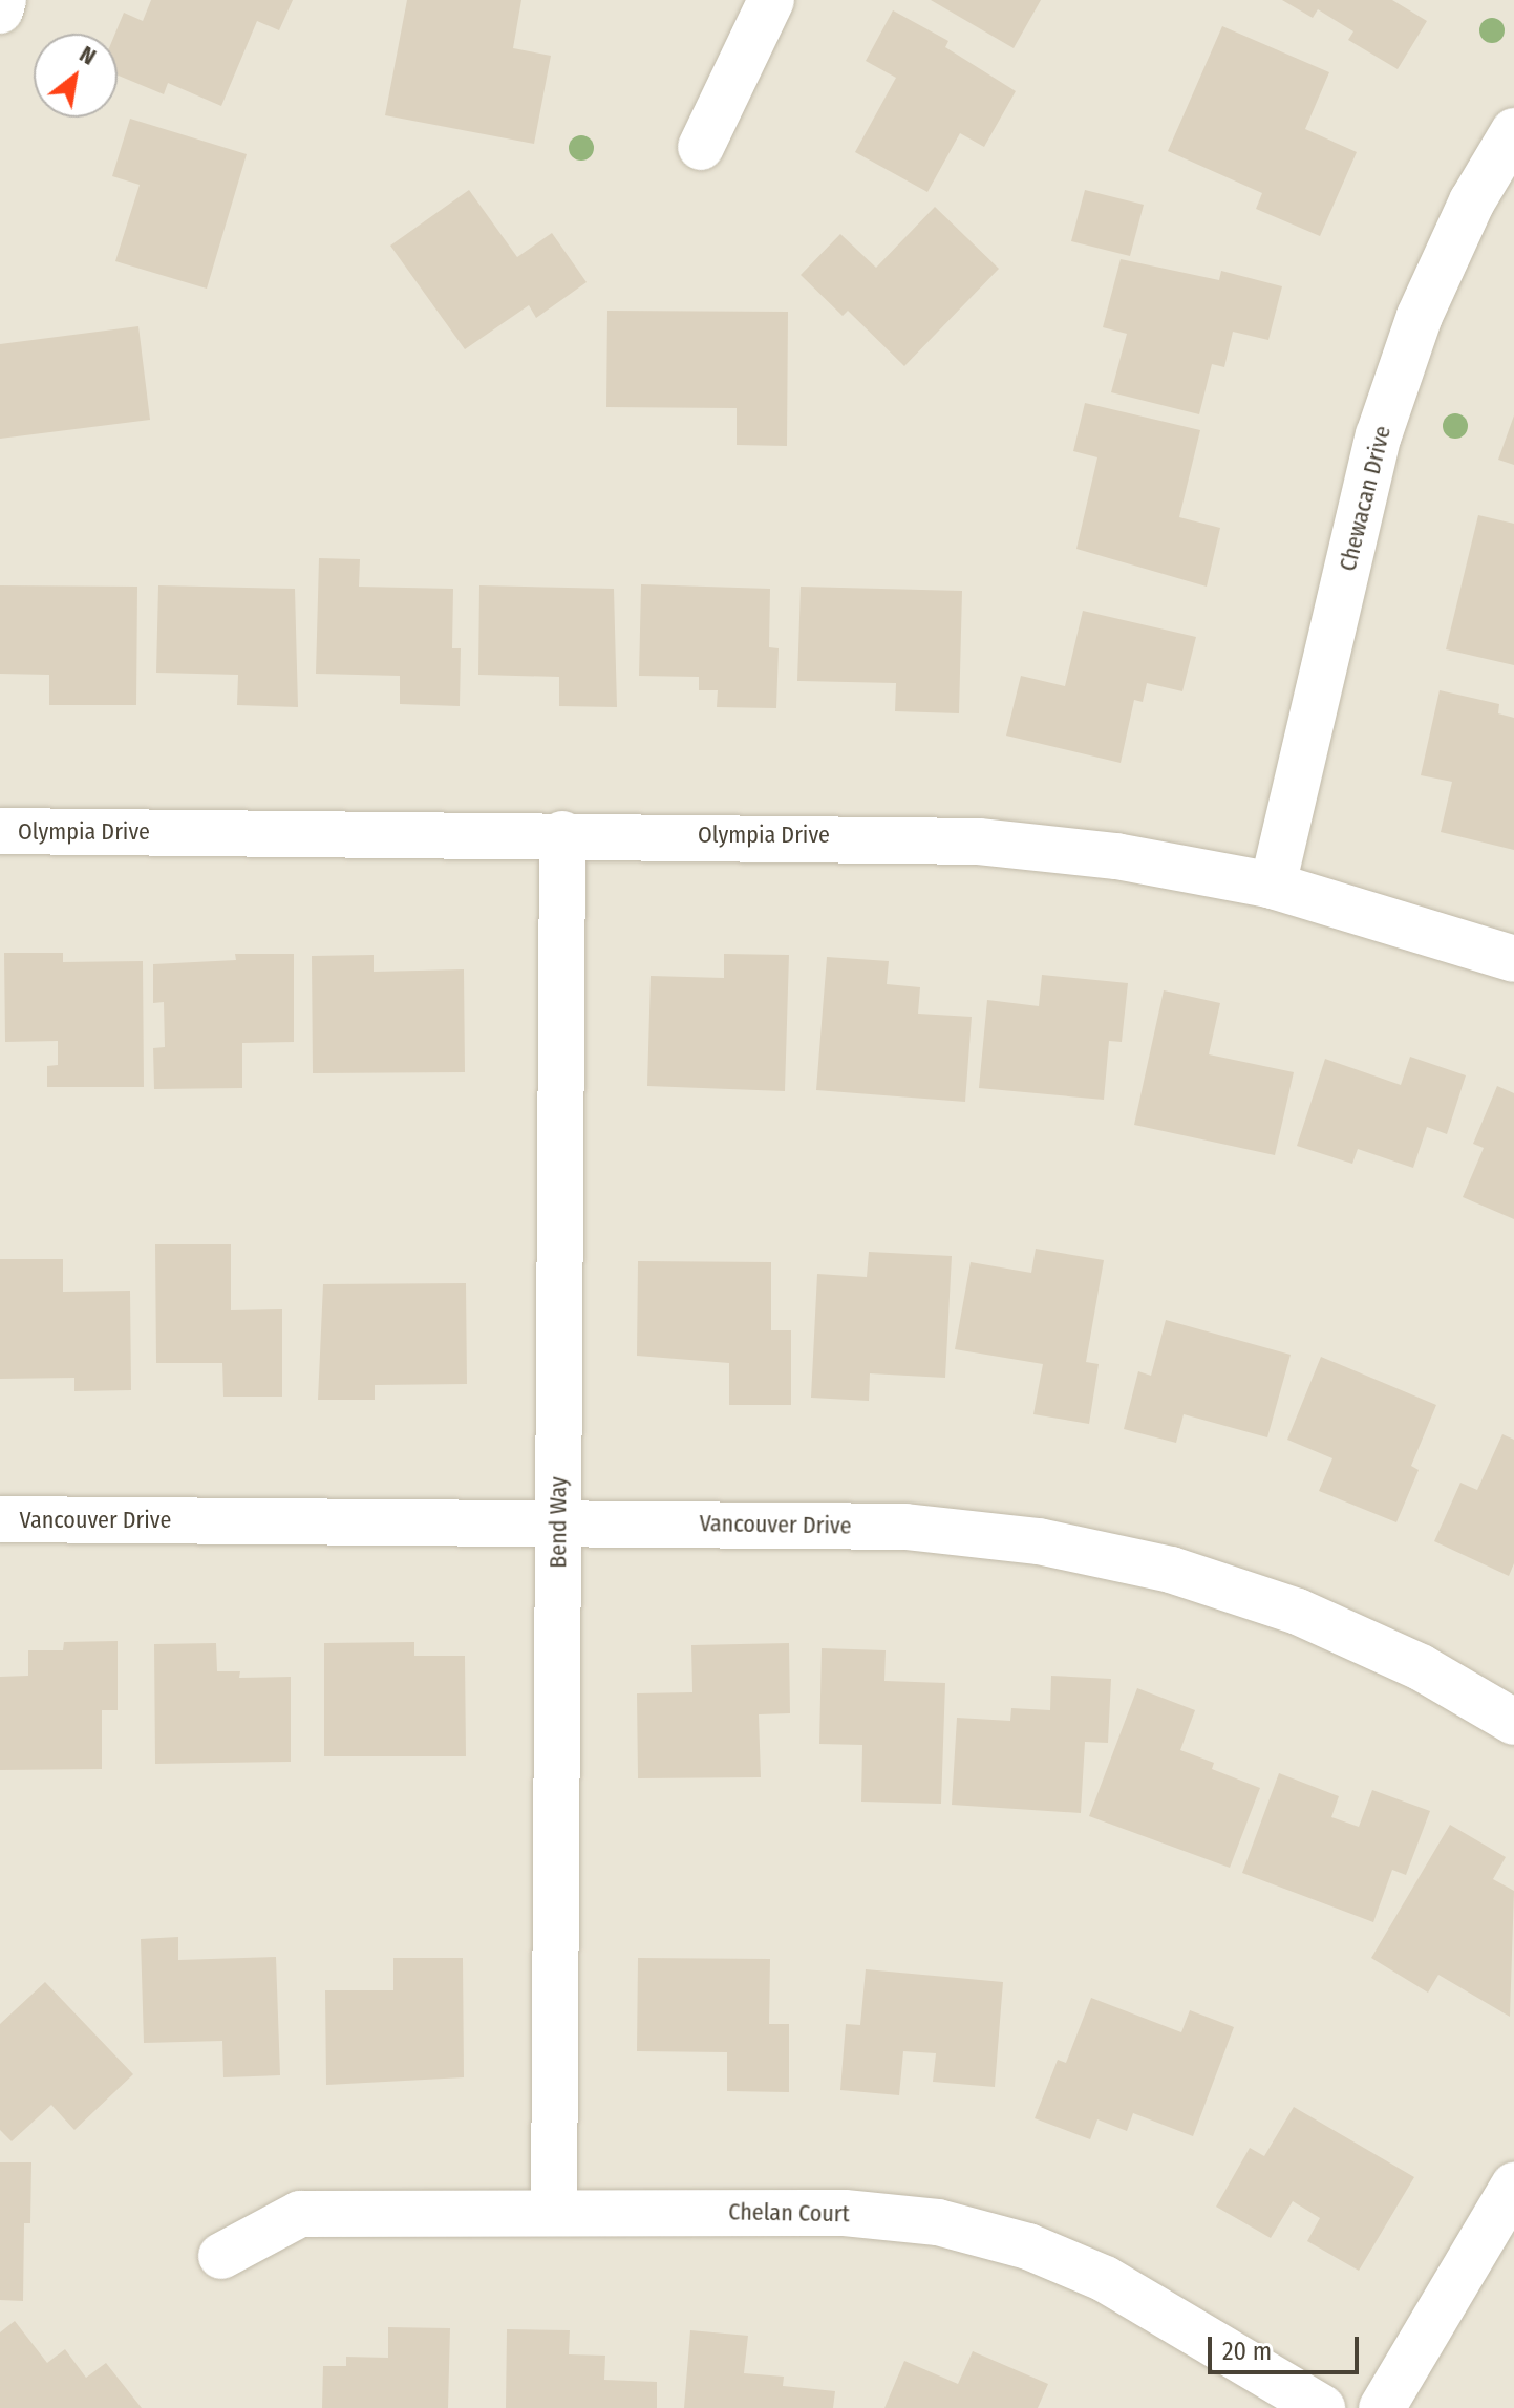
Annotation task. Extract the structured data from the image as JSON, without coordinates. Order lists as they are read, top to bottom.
{
  "streets": {
    "street": [
      "Chewacan Drive",
      "Olympia Drive",
      "Vancouver Drive",
      "Bend Way",
      "Chelan Court"
    ]
  },
  "crossings": [
    ["Chewacan Drive", "Olympia Drive"],
    ["Olympia Drive", "Bend Way"],
    ["Vancouver Drive", "Bend Way"],
    ["Bend Way", "Chelan Court"]
  ],
  "scale_bar": "20 m",
  "north": "top right"
}
